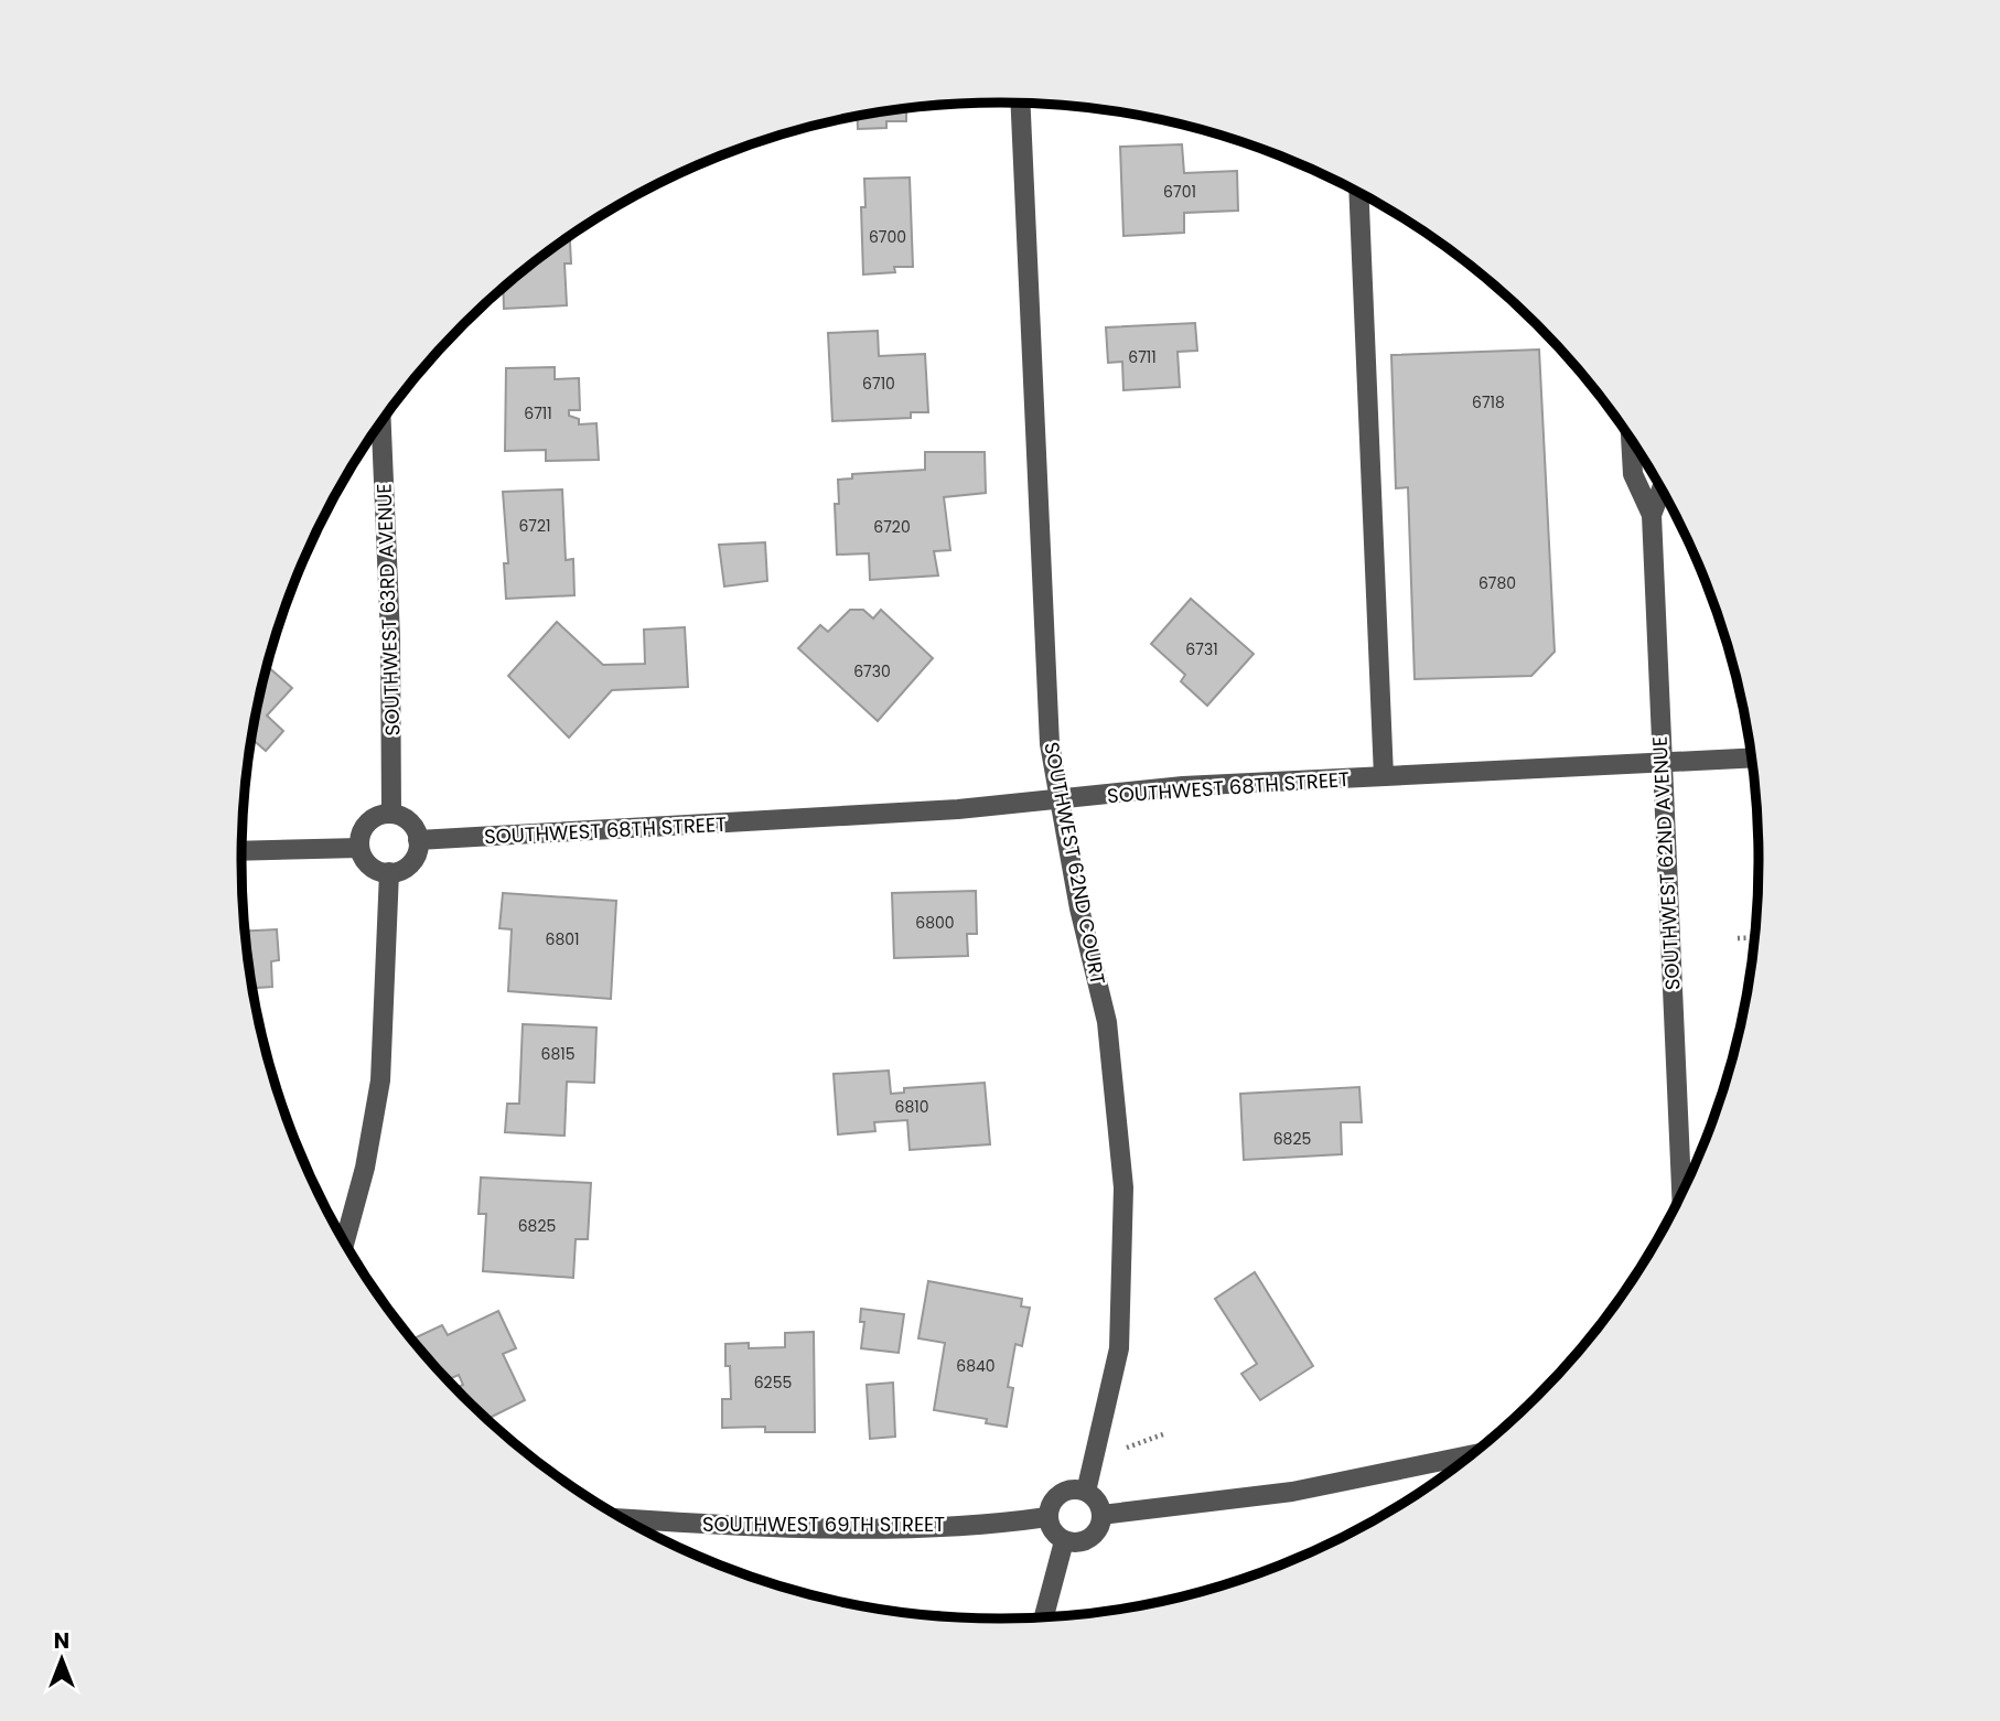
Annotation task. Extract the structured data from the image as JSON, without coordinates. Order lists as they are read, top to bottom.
{
  "streets": {
    "street": [
      "SOUTHWEST 63RD AVENUE",
      "SOUTHWEST 68TH STREET",
      "SOUTHWEST 62ND COURT",
      "SOUTHWEST 62ND AVENUE",
      "SOUTHWEST 69TH STREET"
    ]
  },
  "crossings": [
    ["SOUTHWEST 63RD AVENUE", "SOUTHWEST 68TH STREET"],
    ["SOUTHWEST 68TH STREET", "SOUTHWEST 62ND COURT"],
    ["SOUTHWEST 68TH STREET", "SOUTHWEST 62ND AVENUE"],
    ["SOUTHWEST 62ND COURT", "SOUTHWEST 69TH STREET"]
  ],
  "house_numbers": [
    "6701",
    "6700",
    "6711",
    "6710",
    "6718",
    "6711",
    "6721",
    "6720",
    "6780",
    "6731",
    "6730",
    "6800",
    "6801",
    "6815",
    "6810",
    "6825",
    "6825",
    "6840",
    "6255"
  ],
  "north": "top"
}
